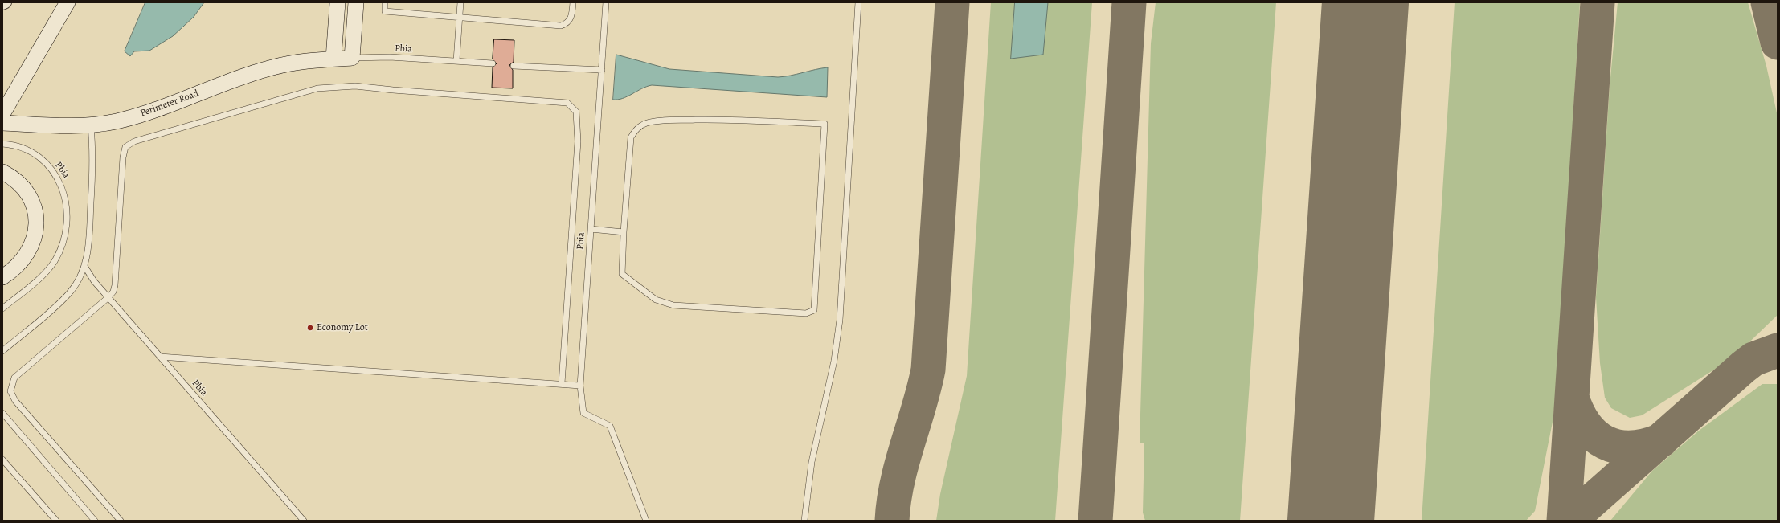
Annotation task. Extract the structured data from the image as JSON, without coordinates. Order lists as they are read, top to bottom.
{
  "streets": {
    "street": ["Perimeter Road"],
    "lane": ["Pbia"]
  },
  "crossings": [
    ["Pbia", "Perimeter Road"]
  ],
  "places": ["Economy Lot"]
}
